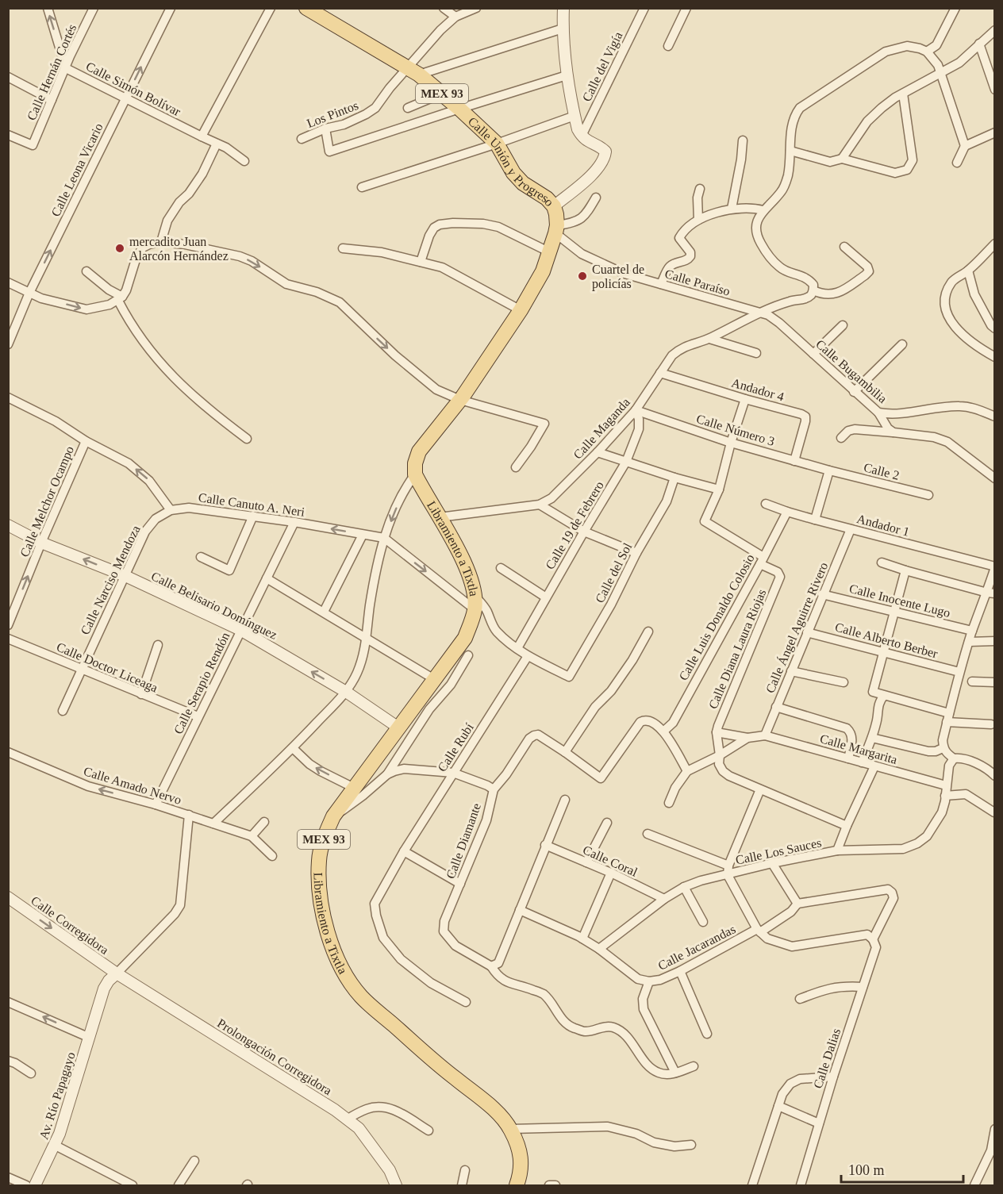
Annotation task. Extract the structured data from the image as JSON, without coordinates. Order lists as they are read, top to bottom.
{
  "streets": {
    "main road": ["MEX 93", "Calle Unión y Progreso", "Libramiento a Tixtla"],
    "street": [
      "Calle del Vigía",
      "Calle Hernán Cortés",
      "Calle Simón Bolívar",
      "Los Pintos",
      "Calle Leona Vicario",
      "Calle Paraíso",
      "Calle Bugambilia",
      "Andador 4",
      "Calle Maganda",
      "Calle Número 3",
      "Calle 2",
      "Calle Melchor Ocampo",
      "Calle Canuto A. Neri",
      "Calle 19 de Febrero",
      "Andador 1",
      "Calle del Sol",
      "Calle Narciso Mendoza",
      "Calle Inocente Lugo",
      "Calle Belisario Domínguez",
      "Calle Luis Donaldo Colosio",
      "Calle Ángel Aguirre Rivero",
      "Calle Alberto Berber",
      "Calle Diana Laura Riojas",
      "Calle Doctor Liceaga",
      "Calle Serapio Rendón",
      "Calle Rubí",
      "Calle Margarita",
      "Calle Amado Nervo",
      "Calle Diamante",
      "Calle Los Sauces",
      "Calle Coral",
      "Calle Corregidora",
      "Calle Jacarandas",
      "Prolongación Corregidora",
      "Calle Dalias",
      "Av. Río Papagayo"
    ]
  },
  "crossings": [
    ["Calle Hernán Cortés", "Calle Simón Bolívar"],
    ["Calle Simón Bolívar", "Calle Leona Vicario"],
    ["Los Pintos", "Calle Unión y Progreso"],
    ["Calle Unión y Progreso", "Calle Paraíso"],
    ["Calle Unión y Progreso", "Libramiento a Tixtla"],
    ["Calle Paraíso", "Calle Bugambilia"],
    ["Calle Paraíso", "Calle Maganda"],
    ["Calle Bugambilia", "Calle Maganda"],
    ["Andador 4", "Calle Maganda"],
    ["Andador 4", "Calle Número 3"],
    ["Calle Maganda", "Calle Número 3"],
    ["Calle Maganda", "Calle 19 de Febrero"],
    ["Calle Maganda", "Libramiento a Tixtla"],
    ["Calle Número 3", "Calle 2"],
    ["Calle Número 3", "Calle 19 de Febrero"],
    ["Calle Melchor Ocampo", "Calle Belisario Domínguez"],
    ["Calle Canuto A. Neri", "Calle 19 de Febrero"],
    ["Calle Canuto A. Neri", "Libramiento a Tixtla"],
    ["Calle Canuto A. Neri", "Calle del Sol"],
    ["Calle Canuto A. Neri", "Calle Narciso Mendoza"],
    ["Calle Canuto A. Neri", "Calle Serapio Rendón"],
    ["Calle Canuto A. Neri", "Calle Rubí"],
    ["Andador 1", "Calle Luis Donaldo Colosio"],
    ["Andador 1", "Calle Ángel Aguirre Rivero"],
    ["Libramiento a Tixtla", "Calle Belisario Domínguez"],
    ["Libramiento a Tixtla", "Calle Diamante"],
    ["Calle Narciso Mendoza", "Calle Belisario Domínguez"],
    ["Calle Narciso Mendoza", "Calle Doctor Liceaga"],
    ["Calle Inocente Lugo", "Calle Ángel Aguirre Rivero"],
    ["Calle Belisario Domínguez", "Calle Serapio Rendón"],
    ["Calle Luis Donaldo Colosio", "Calle Diana Laura Riojas"],
    ["Calle Ángel Aguirre Rivero", "Calle Alberto Berber"],
    ["Calle Ángel Aguirre Rivero", "Calle Margarita"],
    ["Calle Doctor Liceaga", "Calle Serapio Rendón"],
    ["Calle Serapio Rendón", "Calle Amado Nervo"],
    ["Calle Rubí", "Calle Diamante"],
    ["Calle Margarita", "Calle Los Sauces"],
    ["Calle Los Sauces", "Calle Coral"],
    ["Calle Los Sauces", "Calle Jacarandas"],
    ["Calle Corregidora", "Prolongación Corregidora"],
    ["Calle Corregidora", "Av. Río Papagayo"],
    ["Prolongación Corregidora", "Av. Río Papagayo"]
  ],
  "one_way": ["Calle Leona Vicario", "Calle Melchor Ocampo", "Calle Amado Nervo"],
  "places": ["mercadito Juan Alarcón Hernández", "Cuartel de policías"],
  "scale_bar": "100 m"
}
